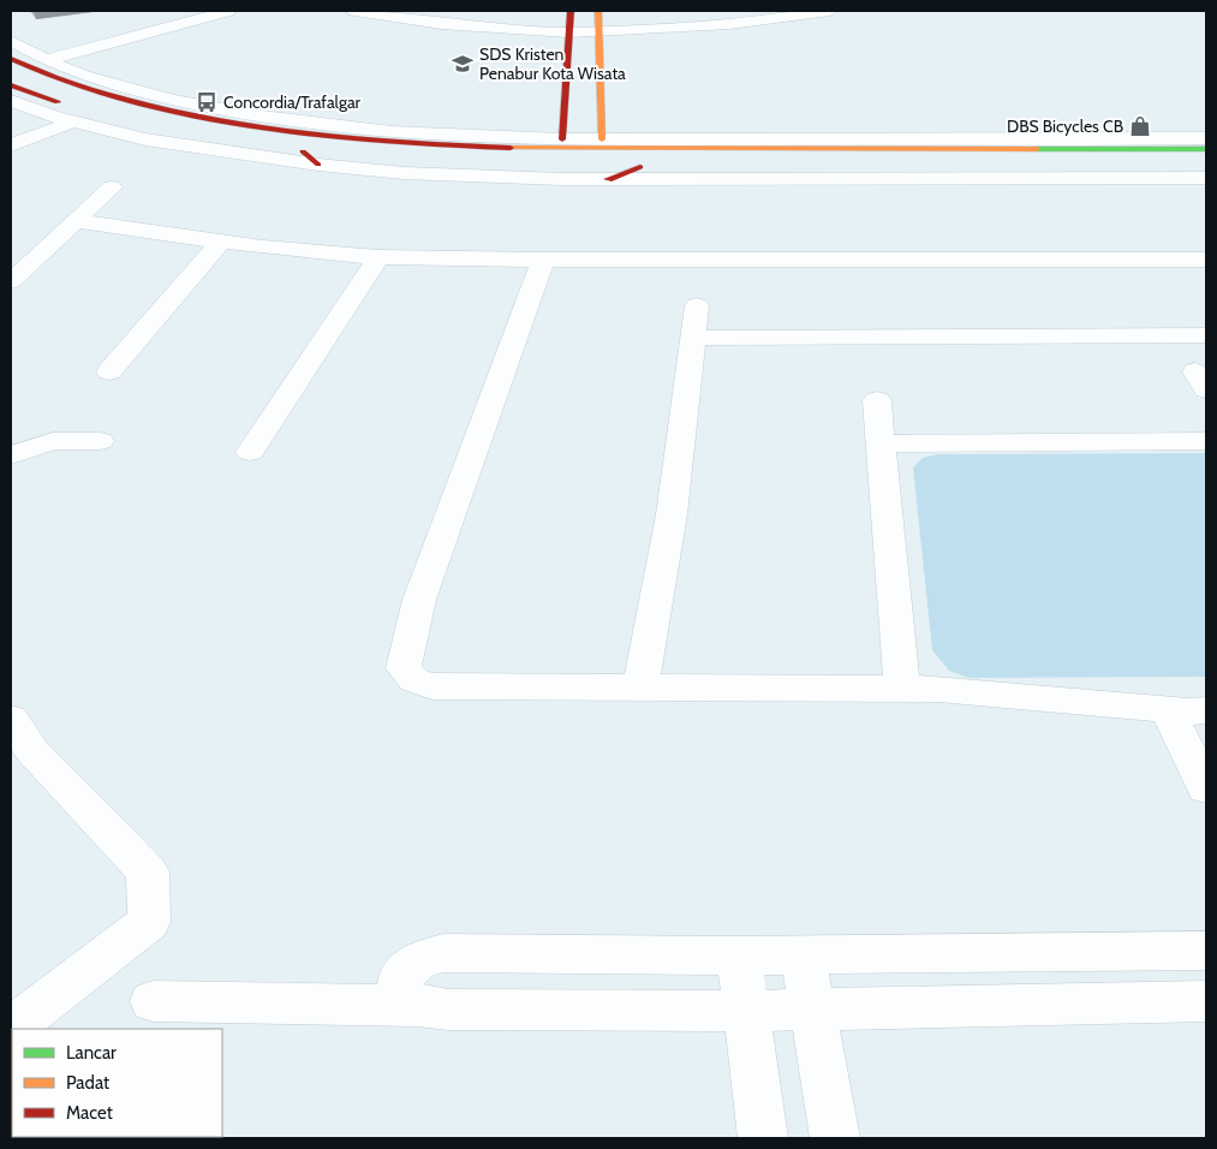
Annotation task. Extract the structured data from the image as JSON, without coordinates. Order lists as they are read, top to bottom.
{
  "places": {
    "school or university": ["SDS Kristen Penabur Kota Wisata"],
    "bus stop": ["Concordia/Trafalgar"],
    "shop": ["DBS Bicycles CB"]
  },
  "legend": ["Lancar", "Padat", "Macet"]
}
